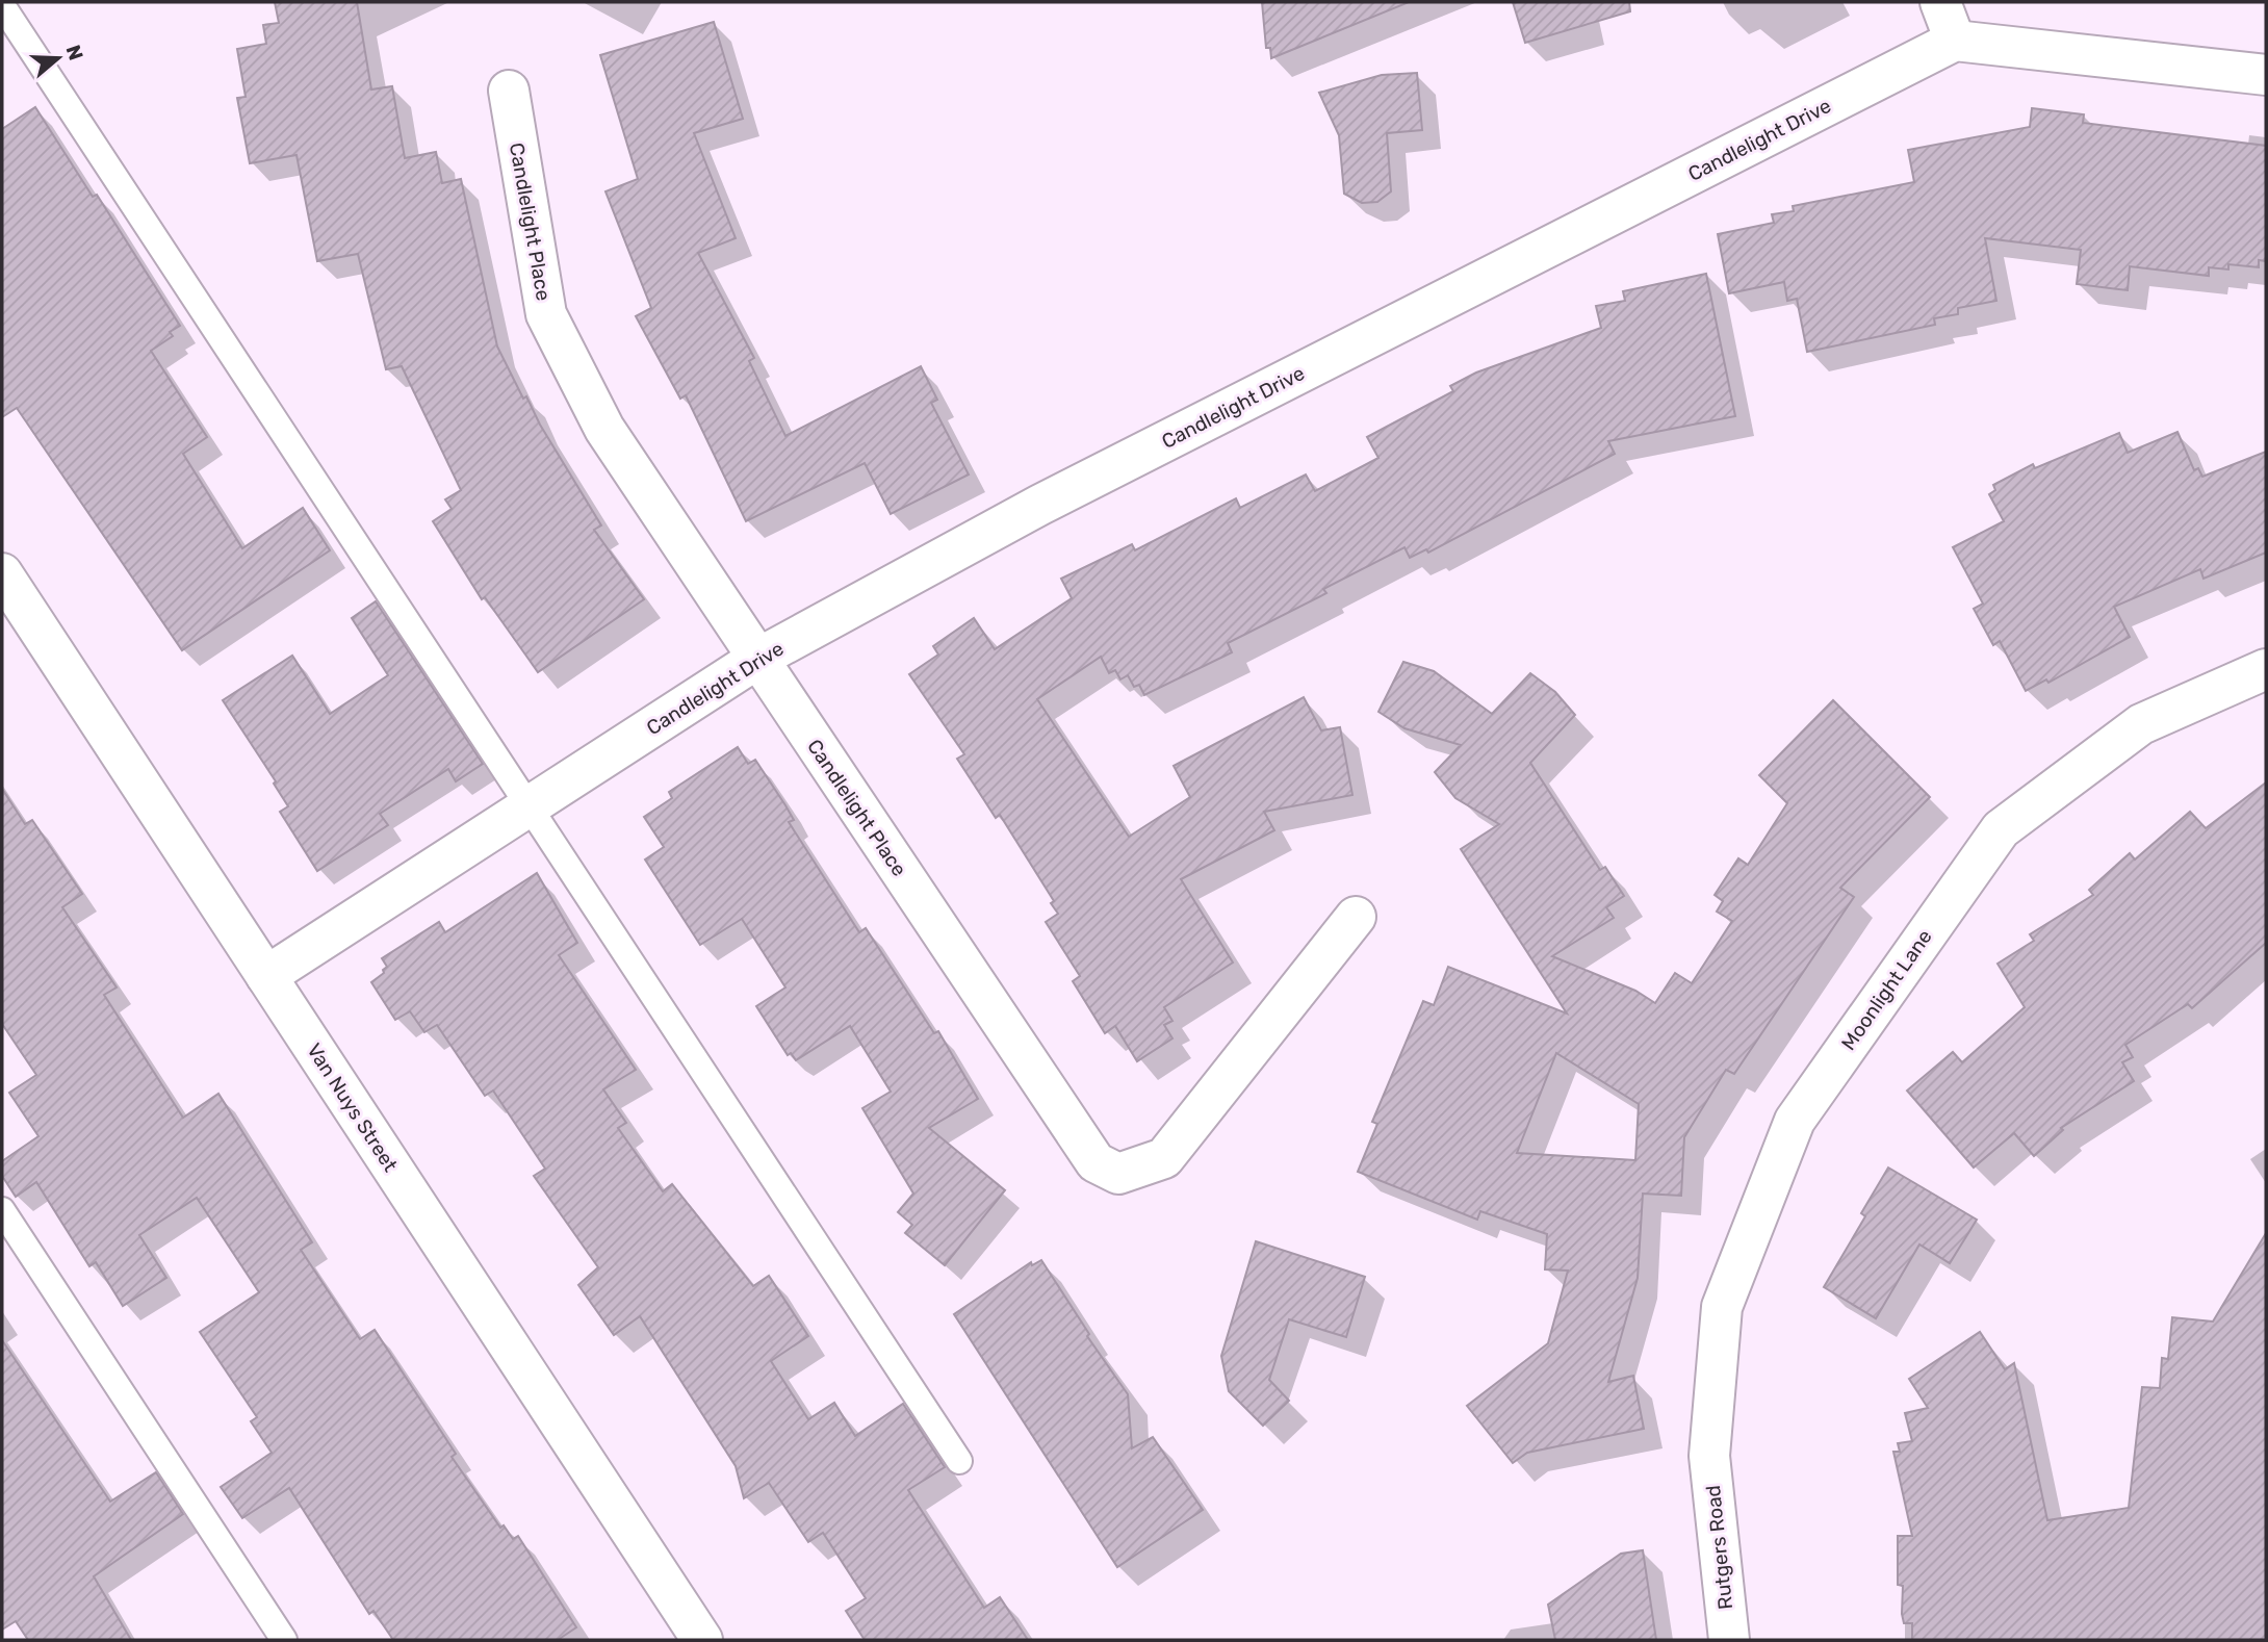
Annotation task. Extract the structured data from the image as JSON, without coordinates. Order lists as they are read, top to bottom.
{
  "streets": {
    "street": [
      "Candlelight Drive",
      "Candlelight Place",
      "Moonlight Lane",
      "Van Nuys Street",
      "Rutgers Road"
    ]
  },
  "crossings": [
    ["Candlelight Drive", "Candlelight Place"],
    ["Candlelight Drive", "Van Nuys Street"],
    ["Moonlight Lane", "Rutgers Road"]
  ],
  "north": "right"
}
